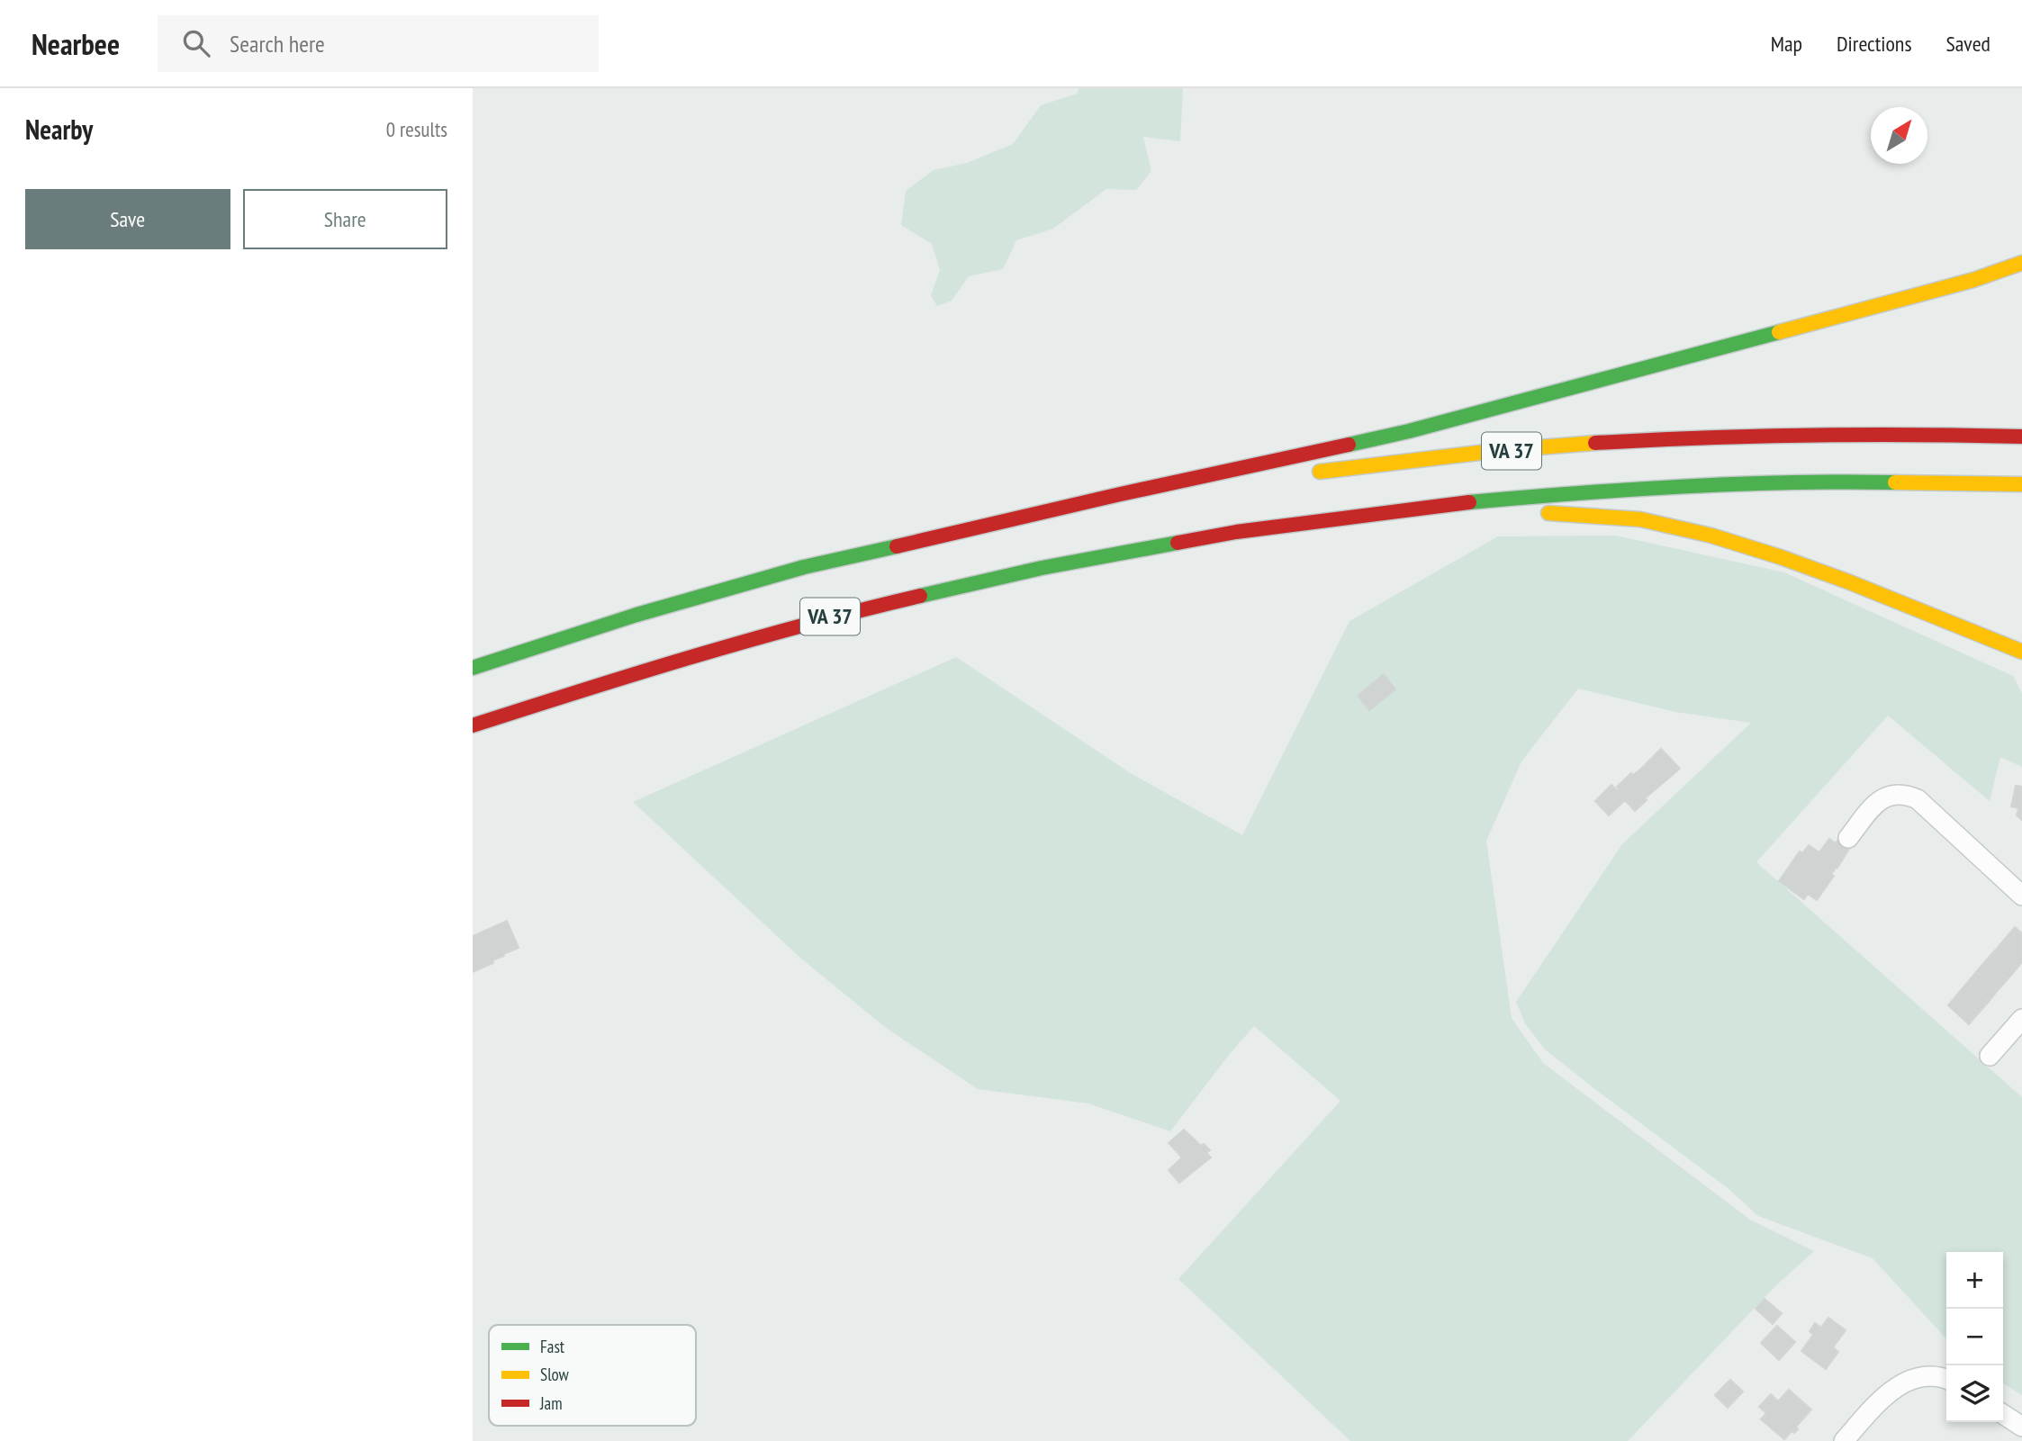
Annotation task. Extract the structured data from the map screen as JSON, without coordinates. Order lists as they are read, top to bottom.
{
  "streets": {
    "highway": ["VA 37"]
  },
  "legend": ["Fast", "Slow", "Jam"],
  "north": "top right",
  "page": {
    "header": "Nearbee",
    "search": "Search here",
    "nav": ["Map", "Directions", "Saved"],
    "heading": ["Nearby", "0 results"],
    "buttons": ["Save", "Share"],
    "map_buttons": ["+", "−"]
  }
}
